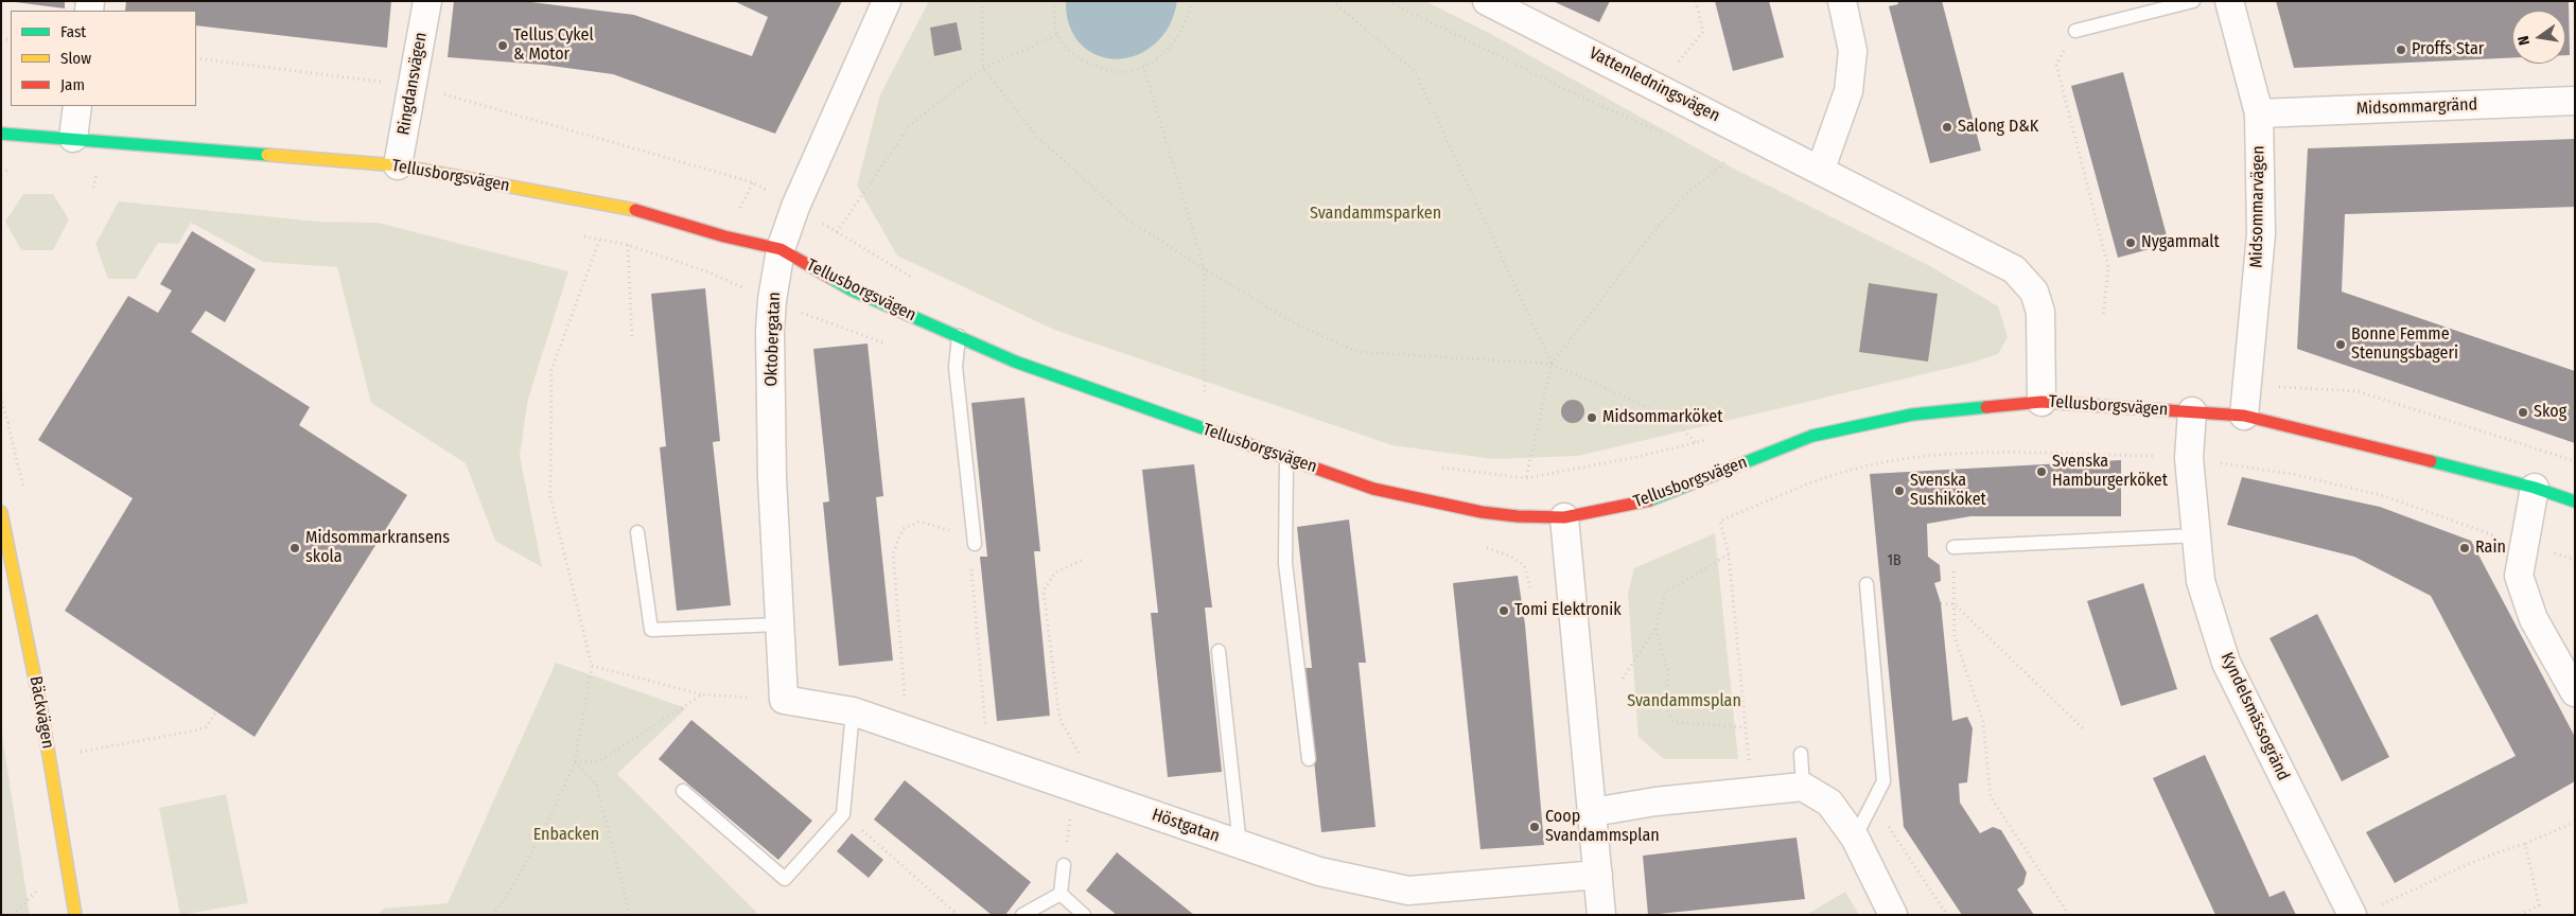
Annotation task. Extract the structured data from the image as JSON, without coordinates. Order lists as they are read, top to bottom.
{
  "streets": {
    "street": [
      "Ringdansvägen",
      "Vattenledningsvägen",
      "Midsommargränd",
      "Tellusborgsvägen",
      "Midsommarvägen",
      "Oktobergatan",
      "Bäckvägen",
      "Kyndelsmässogränd",
      "Höstgatan"
    ]
  },
  "crossings": [
    ["Ringdansvägen", "Tellusborgsvägen"],
    ["Vattenledningsvägen", "Tellusborgsvägen"],
    ["Midsommargränd", "Midsommarvägen"],
    ["Tellusborgsvägen", "Midsommarvägen"],
    ["Tellusborgsvägen", "Oktobergatan"],
    ["Tellusborgsvägen", "Kyndelsmässogränd"],
    ["Oktobergatan", "Höstgatan"]
  ],
  "parks": ["Svandammsparken", "Svandammsplan", "Enbacken"],
  "places": [
    "Tellus Cykel & Motor",
    "Proffs Star",
    "Salong D&K",
    "Nygammalt",
    "Bonne Femme Stenungsbageri",
    "Skog",
    "Midsommarköket",
    "Svenska Hamburgerköket",
    "Svenska Sushiköket",
    "Midsommarkransens skola",
    "Rain",
    "Tomi Elektronik",
    "Coop Svandammsplan"
  ],
  "house_numbers": ["1B"],
  "legend": ["Fast", "Slow", "Jam"],
  "north": "left"
}
